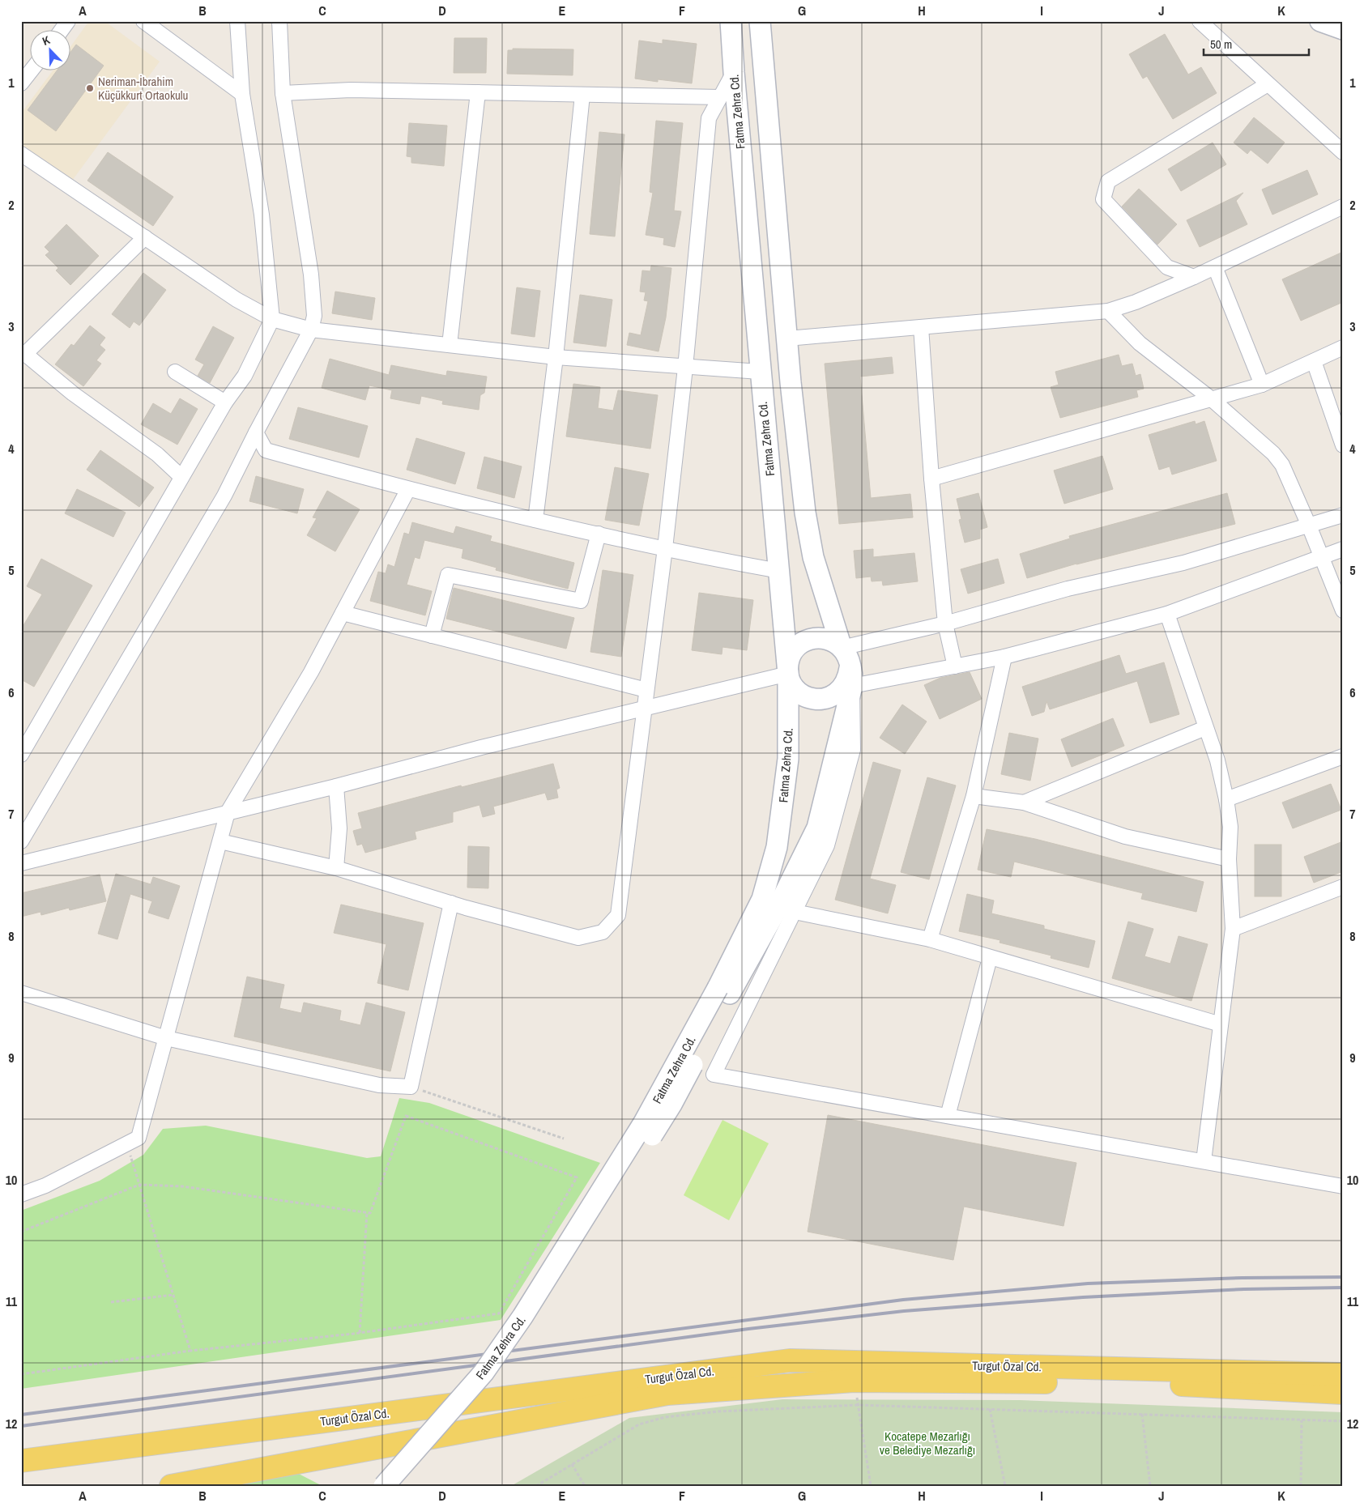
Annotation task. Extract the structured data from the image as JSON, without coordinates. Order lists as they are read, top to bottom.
{
  "streets": {
    "main road": ["Fatma Zehra Cd.", "Turgut Özal Cd."]
  },
  "parks": ["Kocatepe Mezarlığı ve Belediye Mezarlığı"],
  "places": ["Neriman-İbrahim Küçükkurt Ortaokulu"],
  "scale_bar": "50 m",
  "north": "top left",
  "grid": {
    "columns": [
      "A",
      "B",
      "C",
      "D",
      "E",
      "F",
      "G",
      "H",
      "I",
      "J",
      "K"
    ],
    "rows": [
      "1",
      "2",
      "3",
      "4",
      "5",
      "6",
      "7",
      "8",
      "9",
      "10",
      "11",
      "12"
    ]
  }
}
